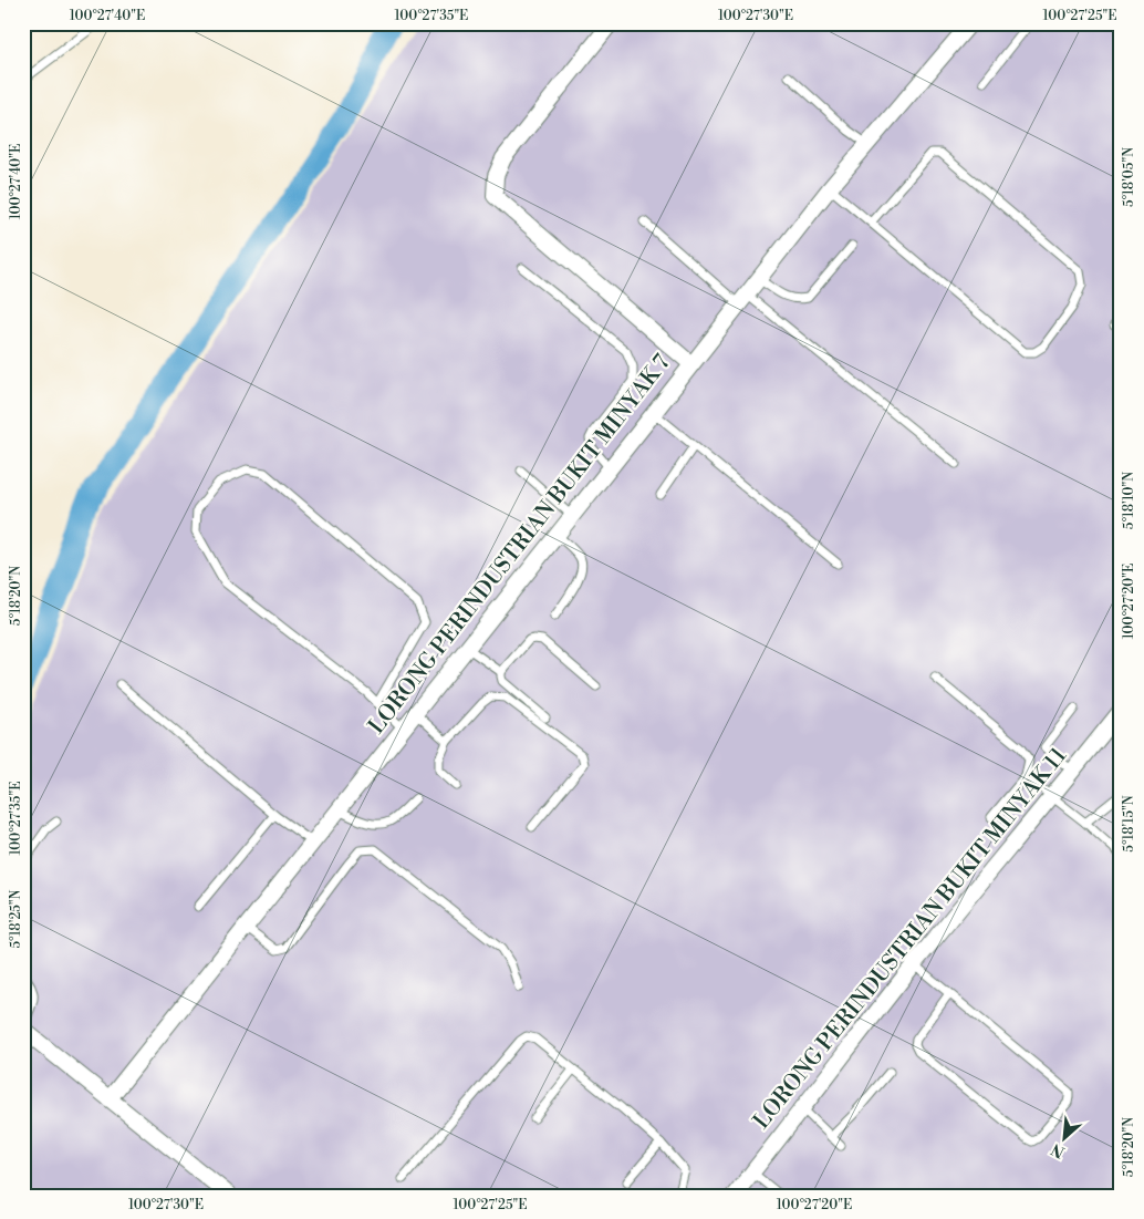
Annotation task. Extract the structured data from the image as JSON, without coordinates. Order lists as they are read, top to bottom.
{
  "streets": {
    "street": ["LORONG PERINDUSTRIAN BUKIT MINYAK 7", "LORONG PERINDUSTRIAN BUKIT MINYAK 11"]
  },
  "north": "bottom left",
  "coordinates": [
    "100°27'40\"E",
    "100°27'35\"E",
    "100°27'30\"E",
    "100°27'25\"E",
    "5°18'05\"N",
    "5°18'10\"N",
    "5°18'20\"N",
    "100°27'20\"E",
    "5°18'15\"N",
    "5°18'25\"N"
  ]
}
